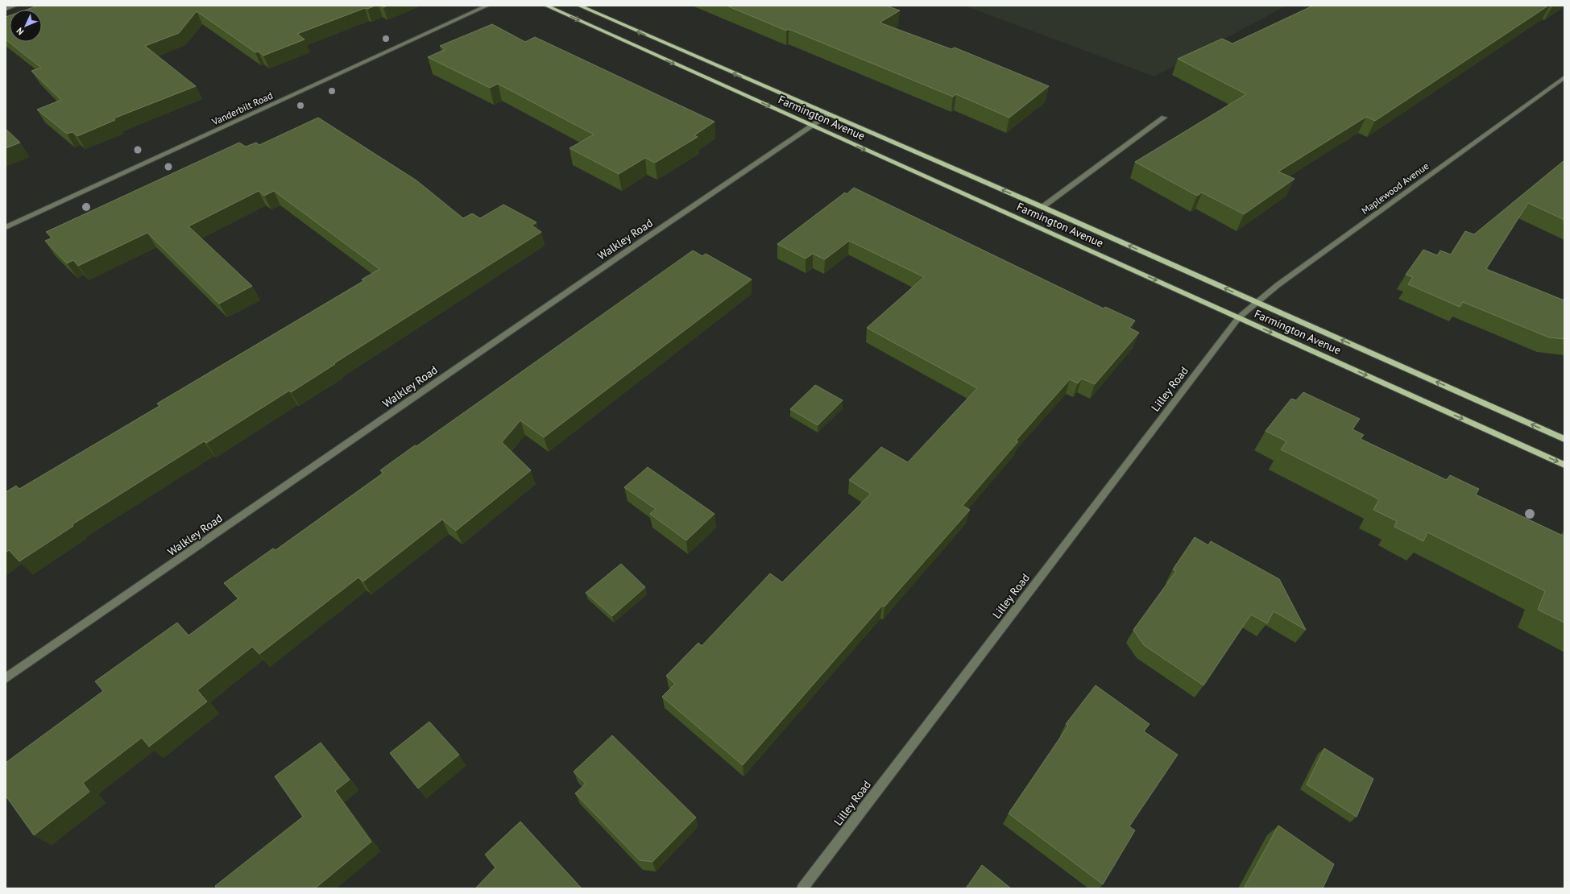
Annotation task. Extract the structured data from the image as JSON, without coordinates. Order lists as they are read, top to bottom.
{
  "streets": {
    "main road": ["Farmington Avenue"],
    "street": [
      "Vanderbilt Road",
      "Maplewood Avenue",
      "Walkley Road",
      "Lilley Road"
    ]
  },
  "crossings": [
    ["Farmington Avenue", "Maplewood Avenue"],
    ["Farmington Avenue", "Walkley Road"],
    ["Farmington Avenue", "Lilley Road"],
    ["Maplewood Avenue", "Lilley Road"]
  ],
  "north": "bottom left"
}
